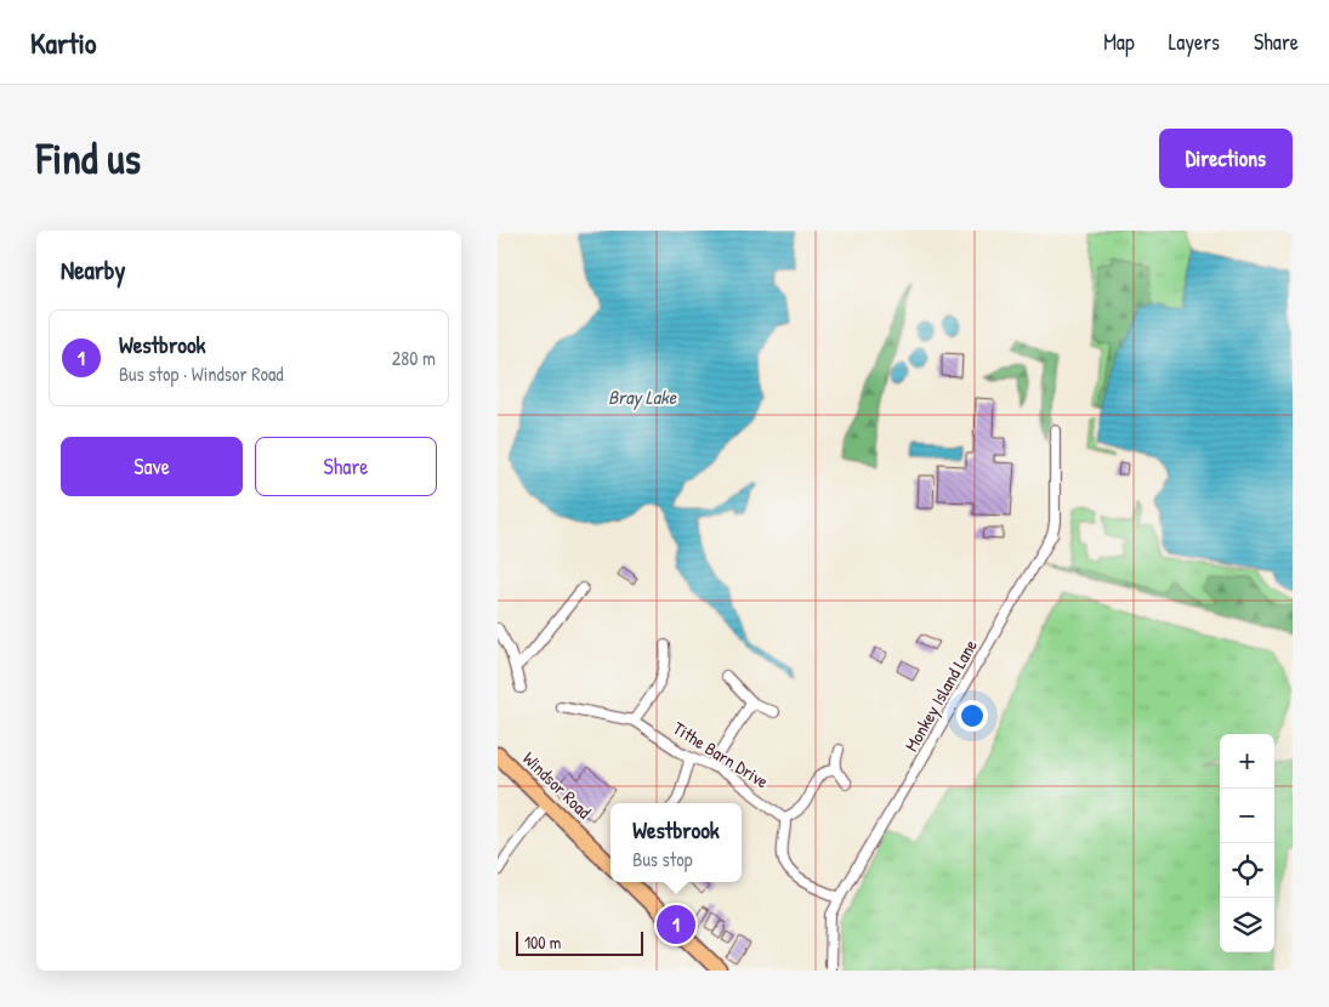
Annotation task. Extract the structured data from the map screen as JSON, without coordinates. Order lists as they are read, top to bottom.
{
  "streets": {
    "main road": ["Windsor Road"],
    "street": ["Monkey Island Lane", "Tithe Barn Drive"]
  },
  "water": ["Bray Lake"],
  "scale_bar": "100 m",
  "page": {
    "header": "Kartio",
    "nav": ["Map", "Layers", "Share"],
    "buttons": [
      "Directions",
      ["Save", "Share"]
    ],
    "title": "Find us",
    "heading": "Nearby",
    "list": [
      {
        "mark": "1",
        "name": "Westbrook",
        "note": "Bus stop · Windsor Road",
        "value": "280 m"
      }
    ],
    "map_buttons": ["+", "−"],
    "popup": ["Westbrook", "Bus stop"],
    "pins": "1",
    "scale": "100 m"
  }
}
